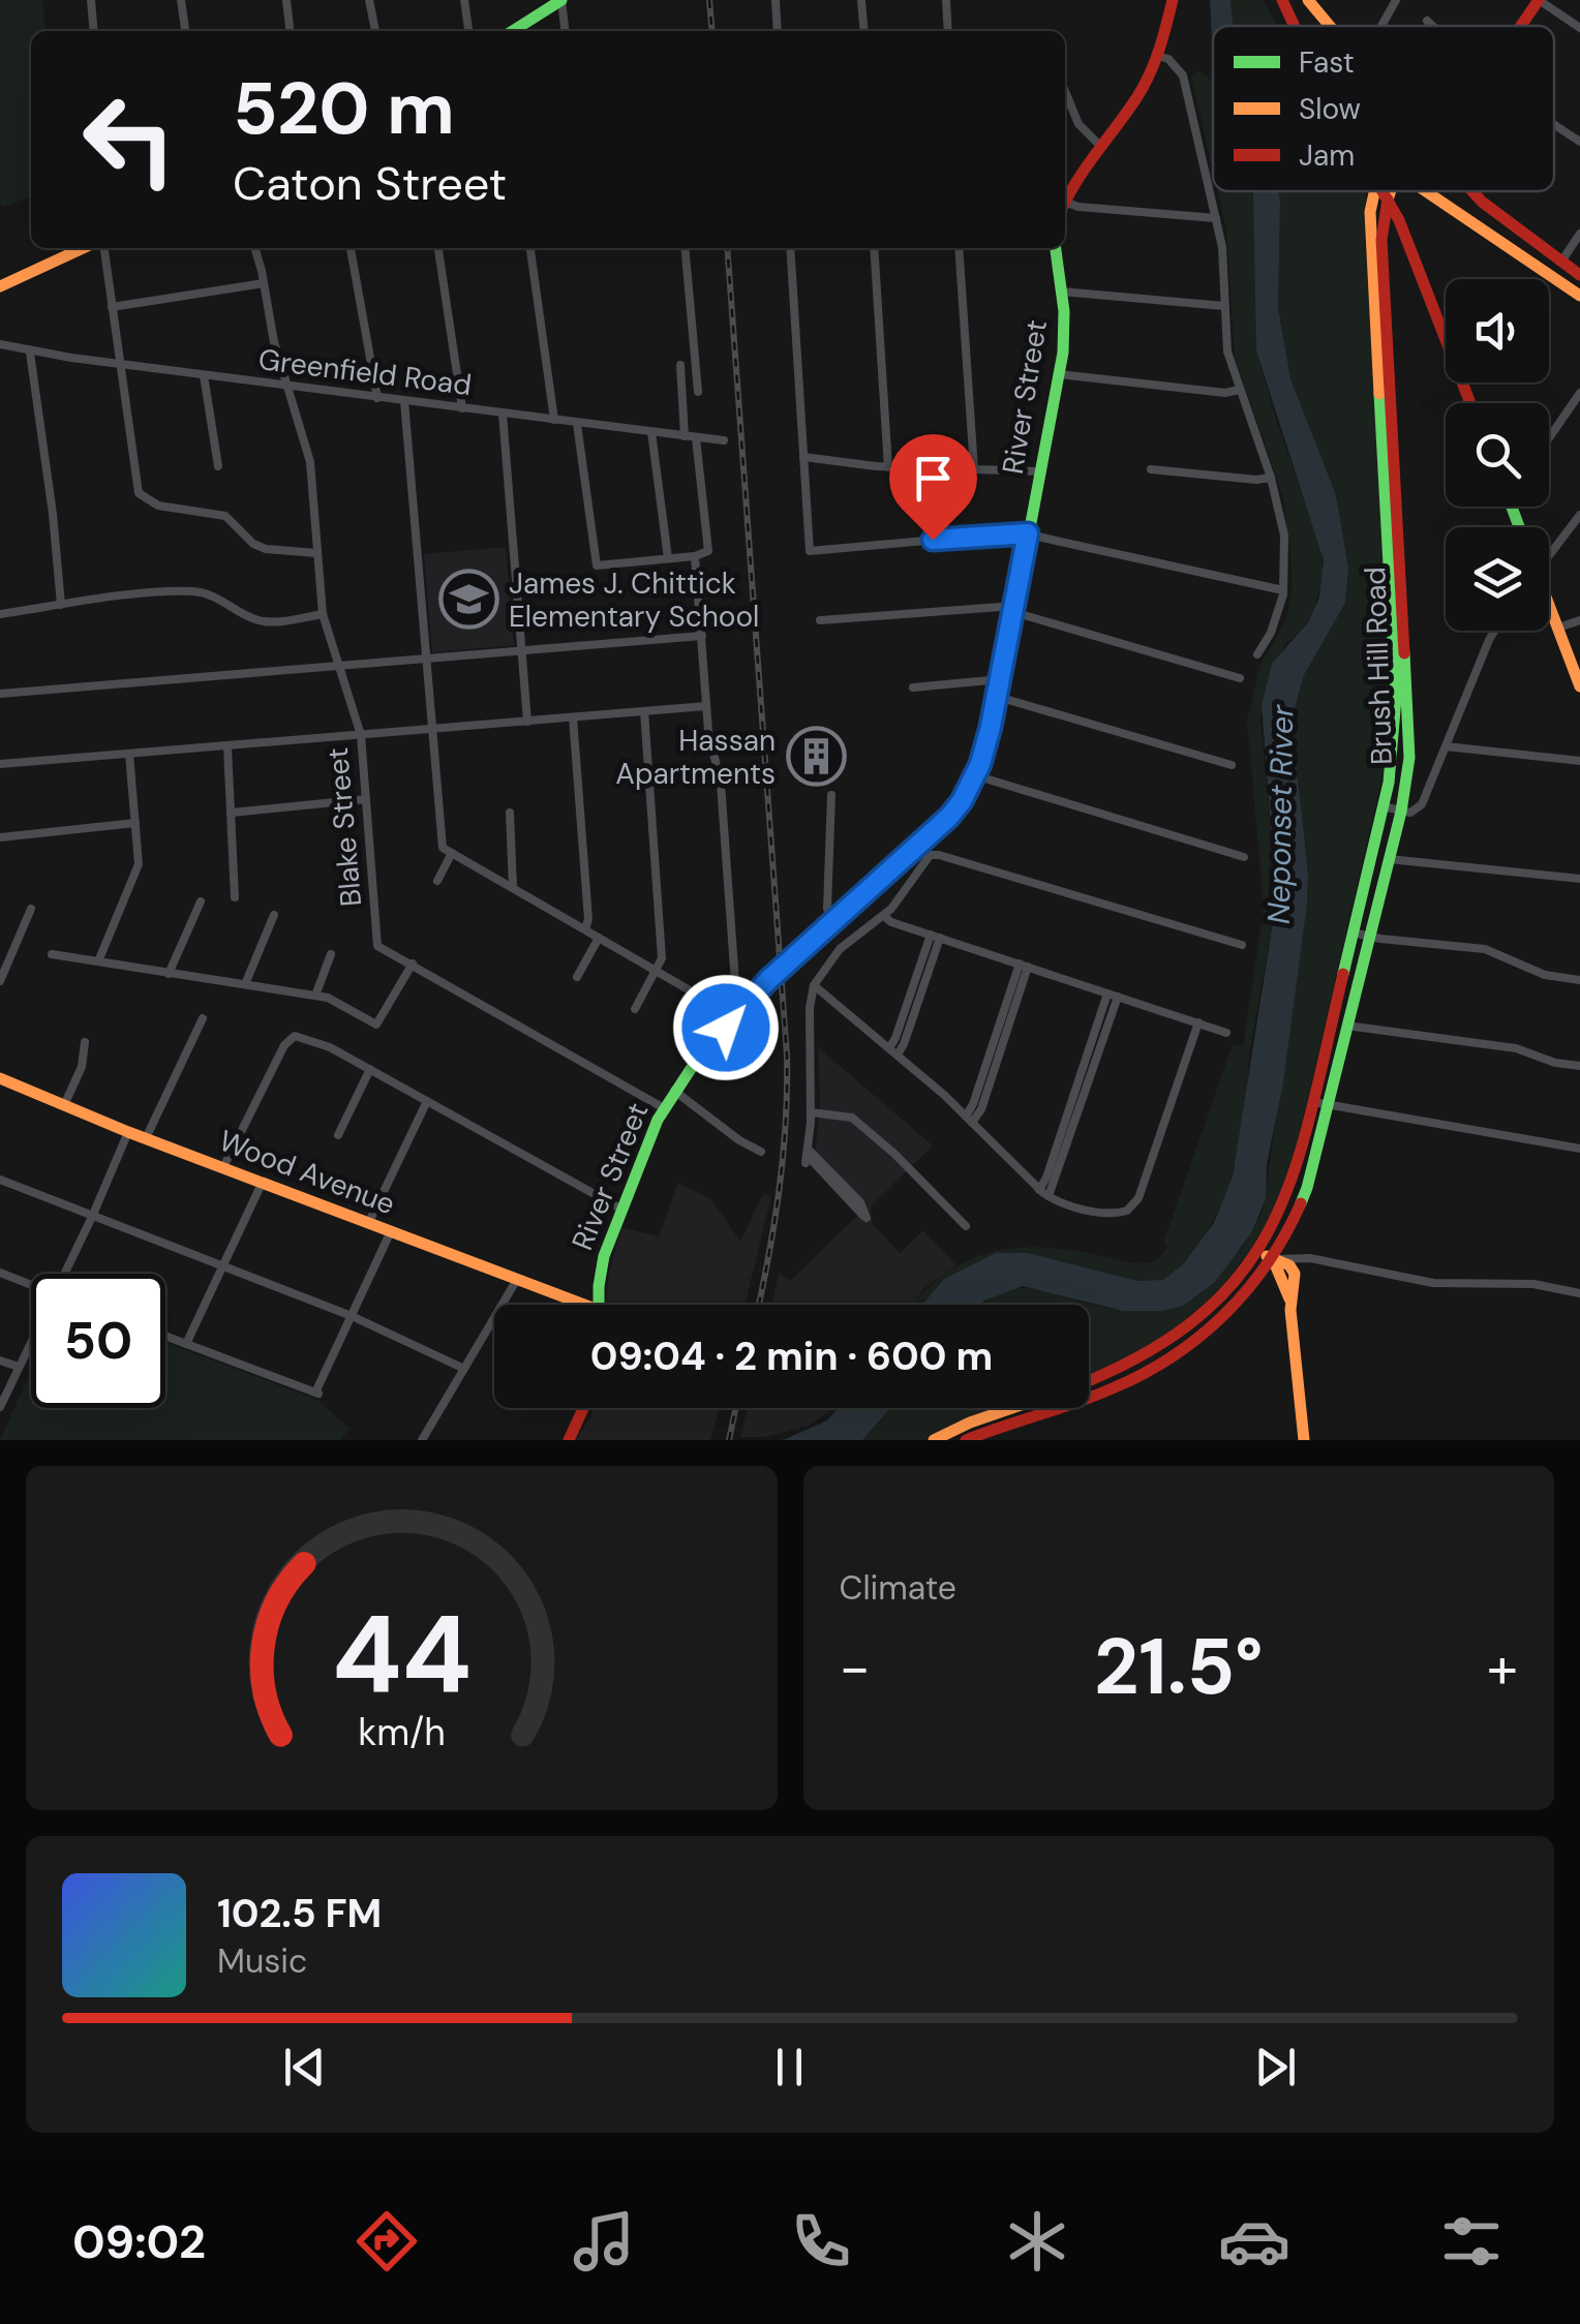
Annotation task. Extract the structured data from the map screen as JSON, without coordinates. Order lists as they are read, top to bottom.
{
  "streets": {
    "main road": ["River Street", "Brush Hill Road", "Wood Avenue"],
    "street": ["Greenfield Road", "Blake Street"]
  },
  "crossings": [
    ["Greenfield Road", "Blake Street"],
    ["River Street", "Blake Street"]
  ],
  "water": ["Neponset River"],
  "places": {
    "school or university": ["James J. Chittick Elementary School"],
    "building": ["Hassan Apartments"]
  },
  "legend": ["Fast", "Slow", "Jam"],
  "page": {
    "turn": ["520 m", "Caton Street"],
    "limit": "50",
    "trip": "09:04 · 2 min · 600 m",
    "tile": "Climate",
    "heat": ["−", "21.5°", "+"],
    "song": ["102.5 FM", "Music"],
    "tabs": "09:02",
    "gauge": ["44", "km/h"]
  }
}
